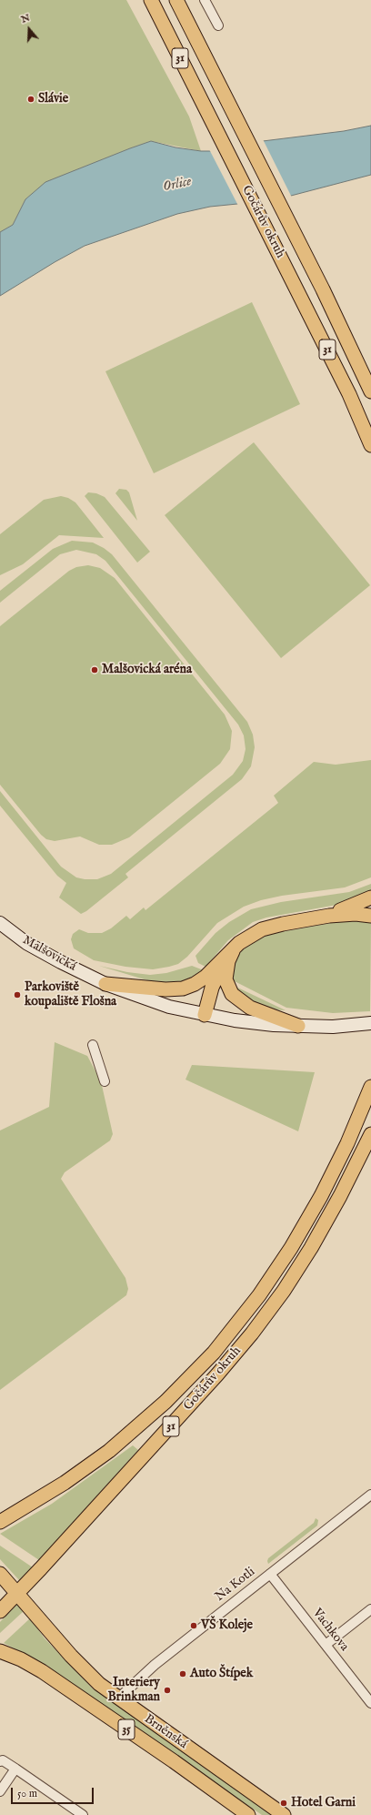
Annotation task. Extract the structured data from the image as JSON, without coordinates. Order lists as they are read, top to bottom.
{
  "streets": {
    "main road": [
      "31",
      "Gočárův okruh",
      "35",
      "Brněnská"
    ],
    "street": ["Malšovická", "Na Kotli", "Vachkova"]
  },
  "crossings": [
    ["Gočárův okruh", "Brněnská"],
    ["Na Kotli", "Vachkova"],
    ["Na Kotli", "Brněnská"]
  ],
  "water": ["Orlice"],
  "places": [
    "Slávie",
    "Malšovická aréna",
    "Parkoviště koupaliště Flošna",
    "VŠ Koleje",
    "Auto Štípek",
    "Interiery Brinkman",
    "Hotel Garni"
  ],
  "scale_bar": "50 m",
  "north": "top"
}
